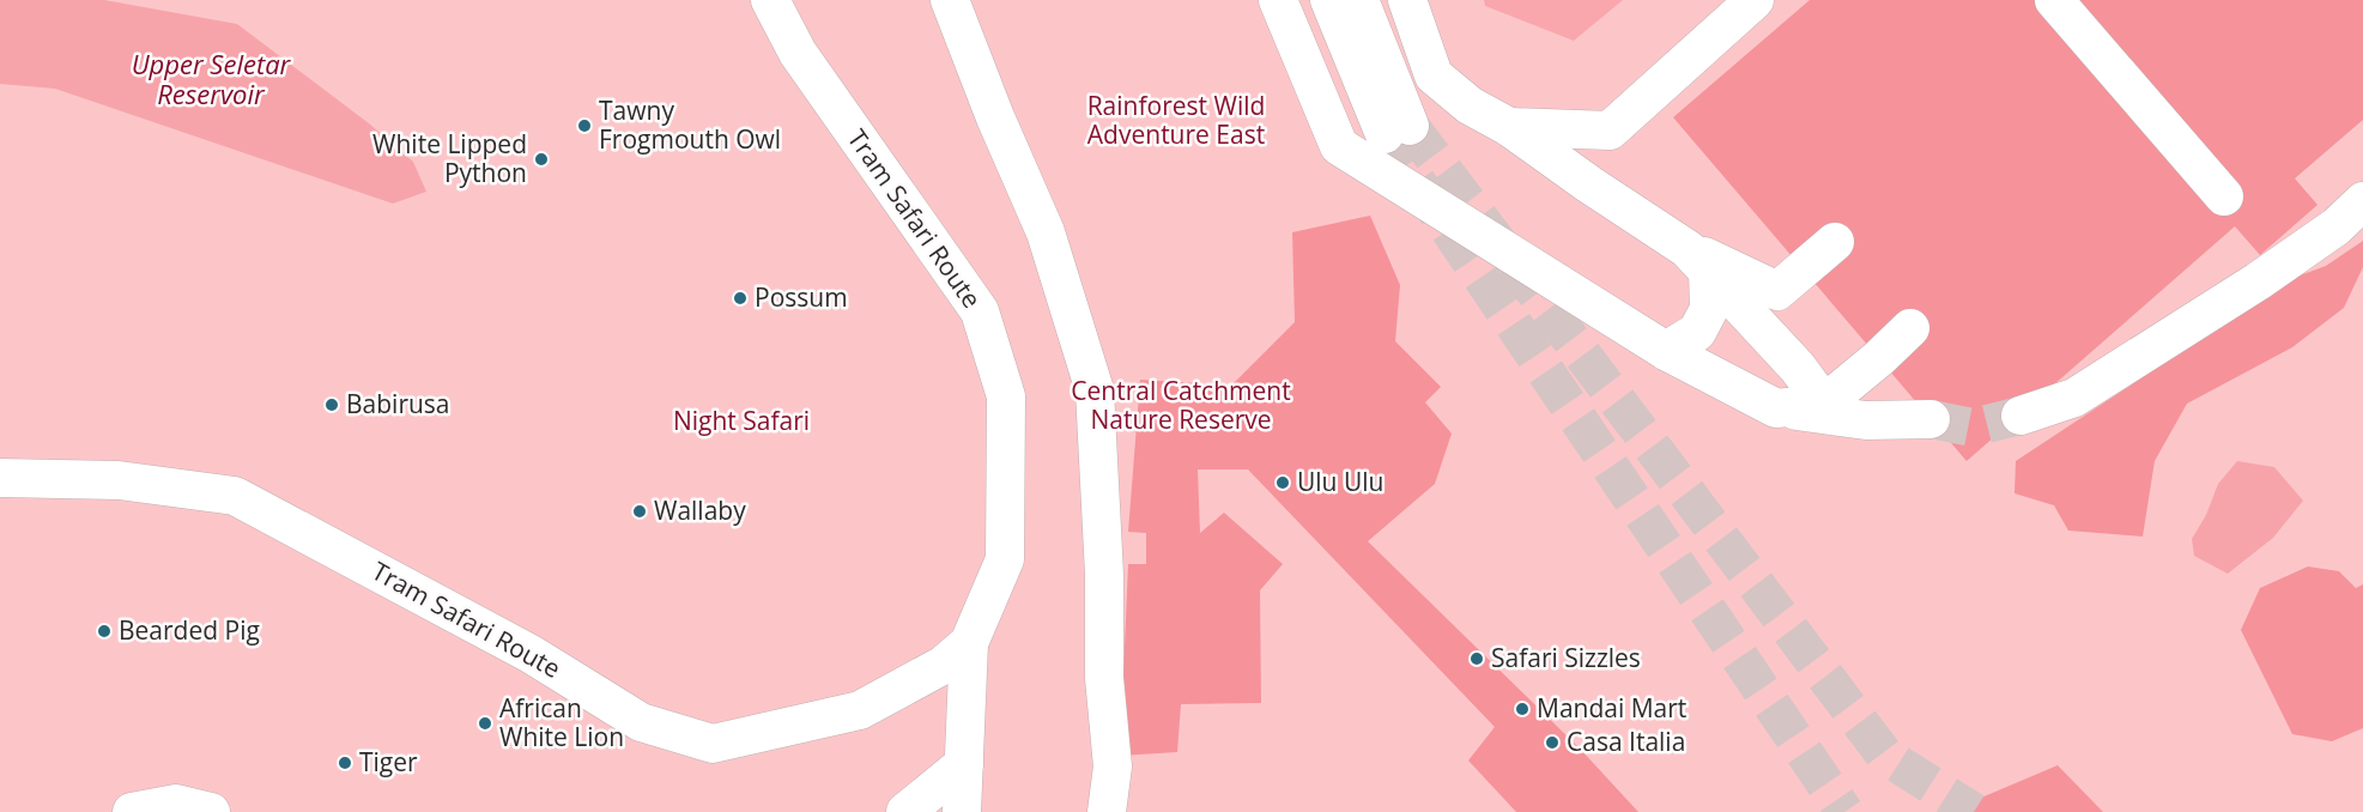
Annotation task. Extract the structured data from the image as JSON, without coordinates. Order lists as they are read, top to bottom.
{
  "streets": {
    "street": ["Tram Safari Route"]
  },
  "water": ["Upper Seletar Reservoir"],
  "parks": ["Rainforest Wild Adventure East", "Central Catchment Nature Reserve", "Night Safari"],
  "places": [
    "Tawny Frogmouth Owl",
    "White Lipped Python",
    "Possum",
    "Babirusa",
    "Ulu Ulu",
    "Wallaby",
    "Bearded Pig",
    "Safari Sizzles",
    "Mandai Mart",
    "African White Lion",
    "Casa Italia",
    "Tiger"
  ]
}
